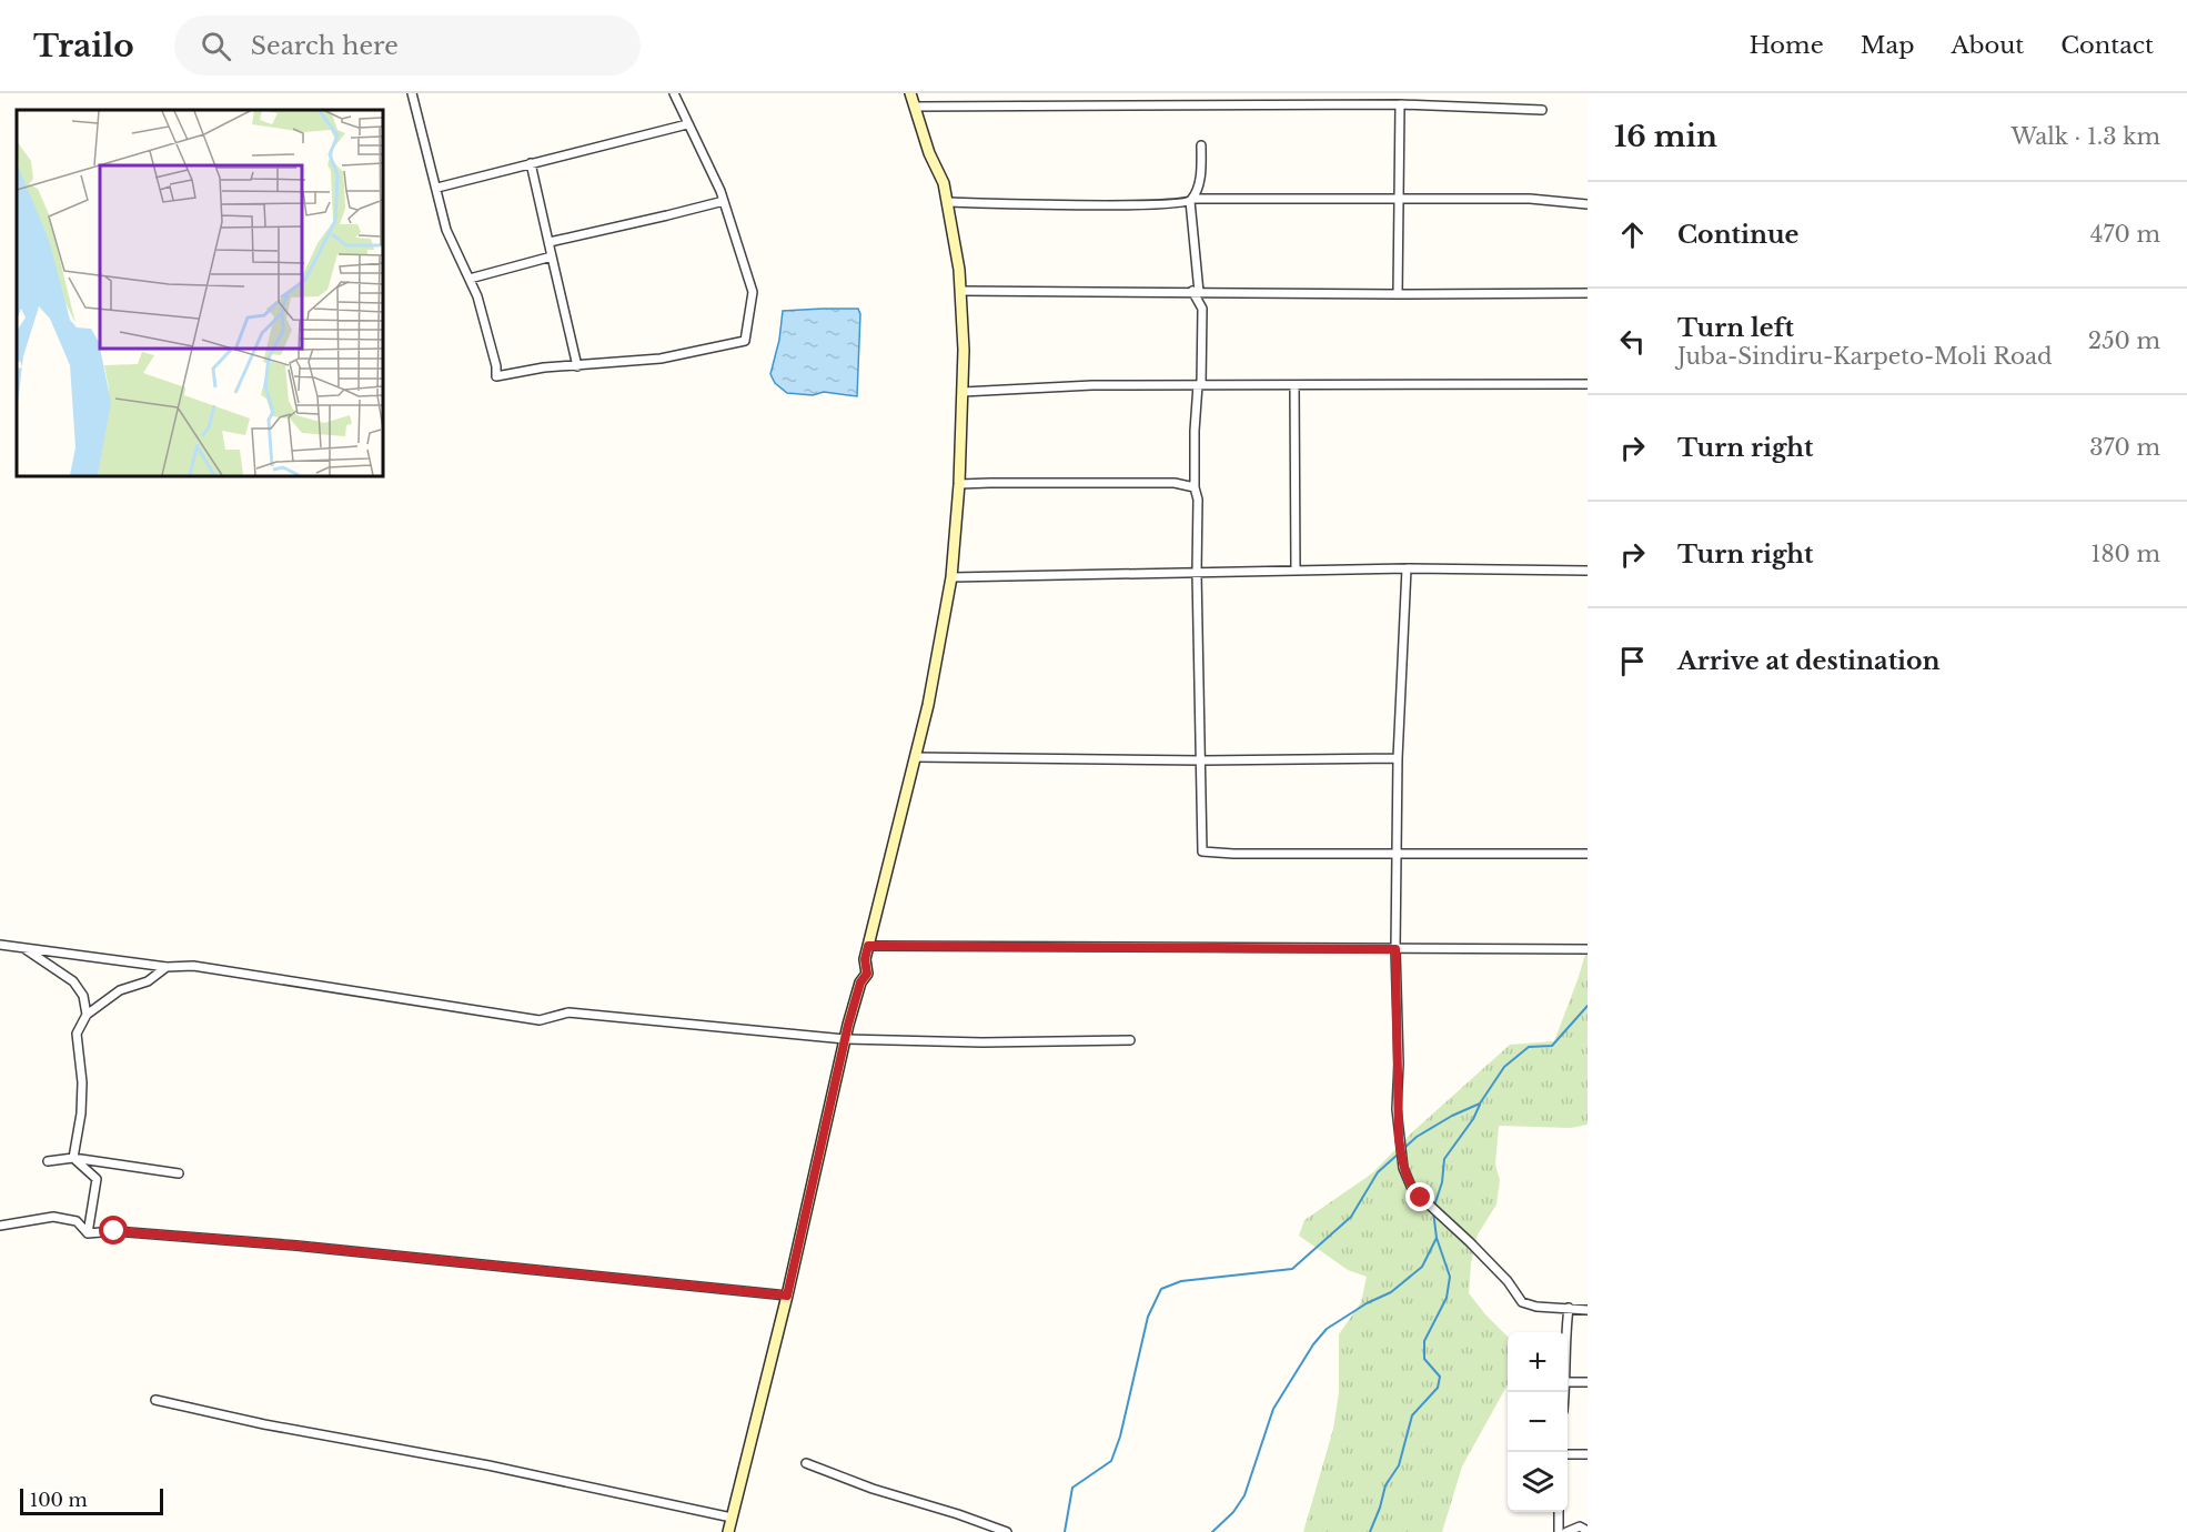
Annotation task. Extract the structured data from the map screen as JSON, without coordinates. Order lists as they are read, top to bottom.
{
  "scale_bar": "100 m",
  "page": {
    "header": "Trailo",
    "search": "Search here",
    "nav": [
      "Home",
      "Map",
      "About",
      "Contact"
    ],
    "heading": ["16 min", "Walk · 1.3 km"],
    "list": [
      ["Continue", "470 m"],
      ["Turn left", "Juba-Sindiru-Karpeto-Moli Road", "250 m"],
      ["Turn right", "370 m"],
      ["Turn right", "180 m"],
      "Arrive at destination"
    ],
    "map_buttons": ["+", "−"],
    "scale": "100 m"
  }
}
